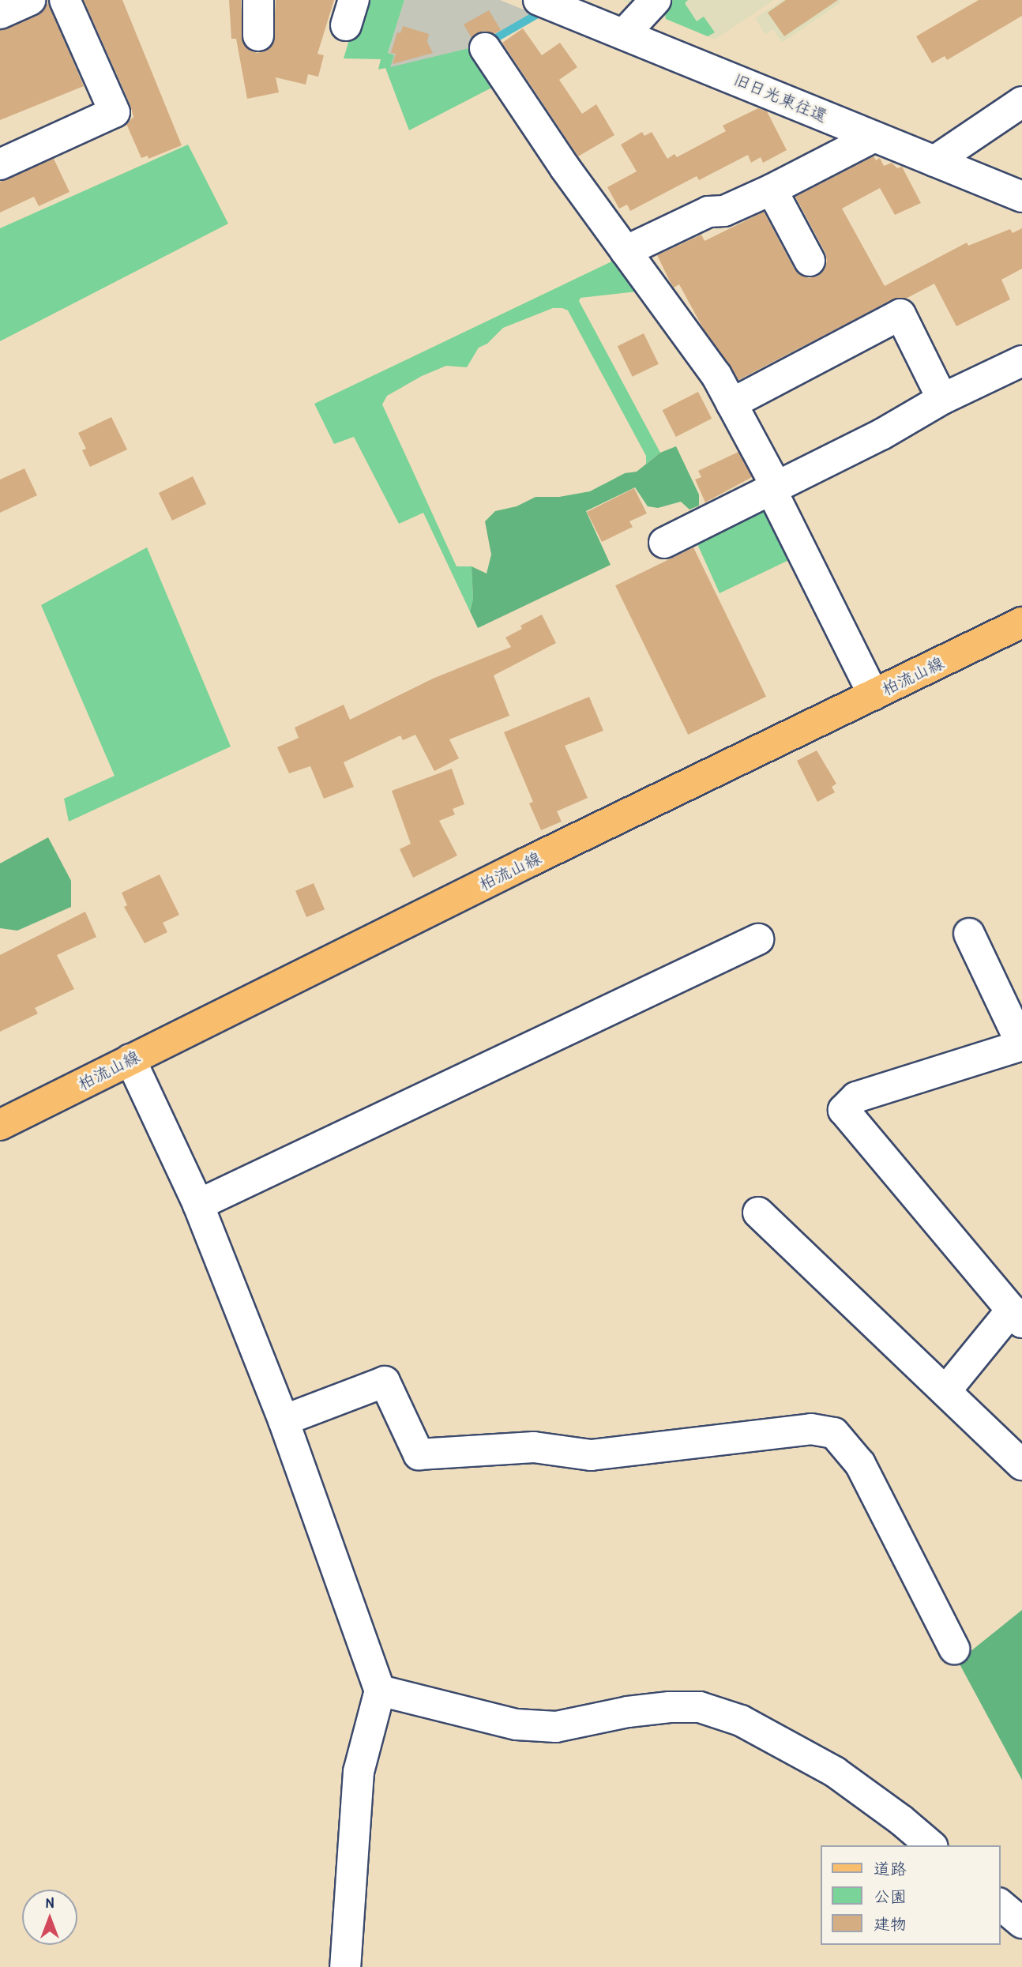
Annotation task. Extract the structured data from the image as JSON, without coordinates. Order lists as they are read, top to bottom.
{
  "streets": {
    "main road": ["柏流山線"],
    "street": ["旧日光東往還"]
  },
  "legend": ["道路", "公園", "建物"],
  "north": "top"
}
